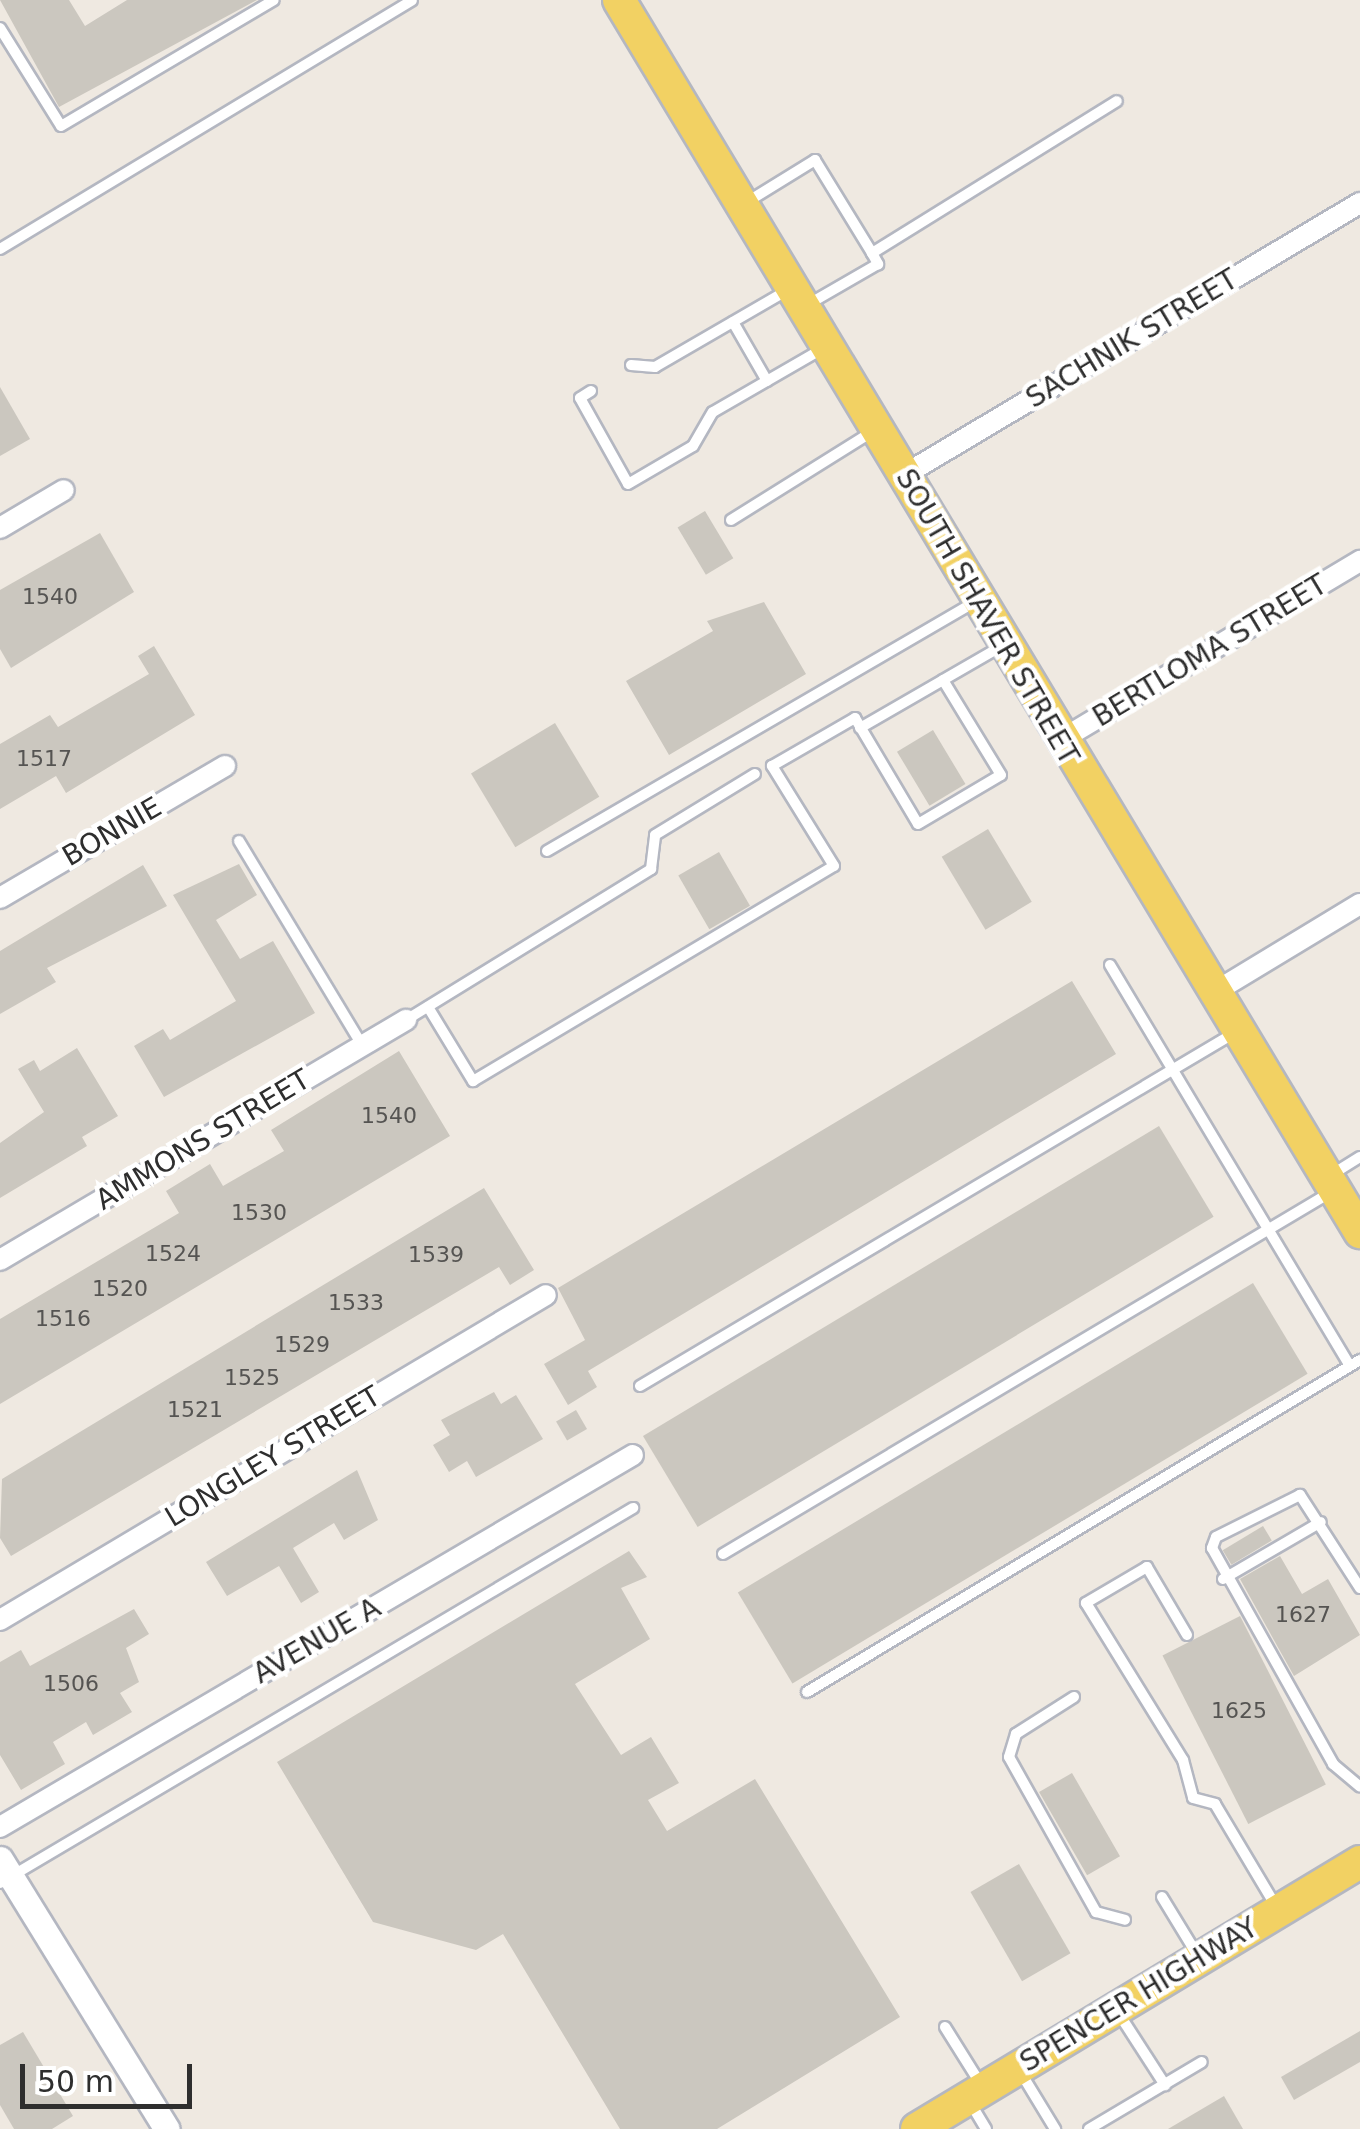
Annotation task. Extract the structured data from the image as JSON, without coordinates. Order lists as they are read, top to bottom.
{
  "streets": {
    "main road": ["SOUTH SHAVER STREET", "SPENCER HIGHWAY"],
    "street": [
      "SACHNIK STREET",
      "BERTLOMA STREET",
      "BONNIE",
      "AMMONS STREET",
      "LONGLEY STREET",
      "AVENUE A"
    ]
  },
  "crossings": [
    ["SACHNIK STREET", "SOUTH SHAVER STREET"],
    ["SOUTH SHAVER STREET", "BERTLOMA STREET"]
  ],
  "house_numbers": [
    "1540",
    "1517",
    "1540",
    "1530",
    "1524",
    "1539",
    "1520",
    "1533",
    "1516",
    "1529",
    "1525",
    "1521",
    "1627",
    "1506",
    "1625"
  ],
  "scale_bar": "50 m"
}
